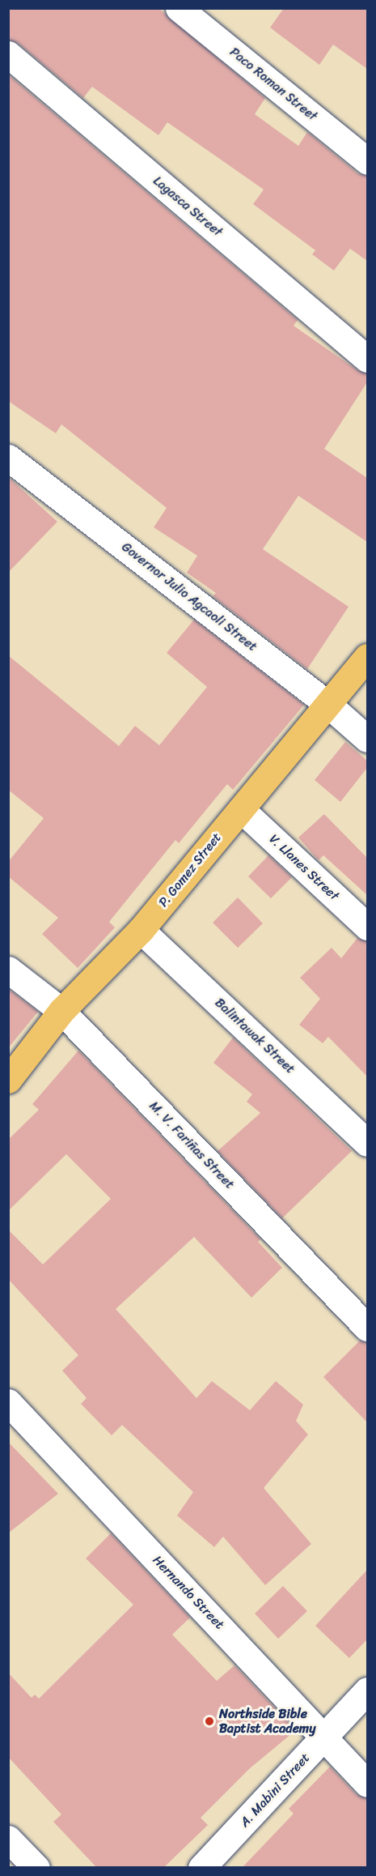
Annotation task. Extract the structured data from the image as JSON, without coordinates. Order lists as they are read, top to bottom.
{
  "streets": {
    "main road": ["P. Gomez Street"],
    "street": [
      "Paco Roman Street",
      "Lagasca Street",
      "Governor Julio Agcaoli Street",
      "V. Llanes Street",
      "Balintawak Street",
      "M. V. Fariñas Street",
      "Hernando Street",
      "A. Mabini Street"
    ]
  },
  "crossings": [
    ["Governor Julio Agcaoli Street", "P. Gomez Street"],
    ["V. Llanes Street", "P. Gomez Street"],
    ["P. Gomez Street", "Balintawak Street"],
    ["P. Gomez Street", "M. V. Fariñas Street"],
    ["Hernando Street", "A. Mabini Street"]
  ],
  "places": ["Northside Bible Baptist Academy"]
}
